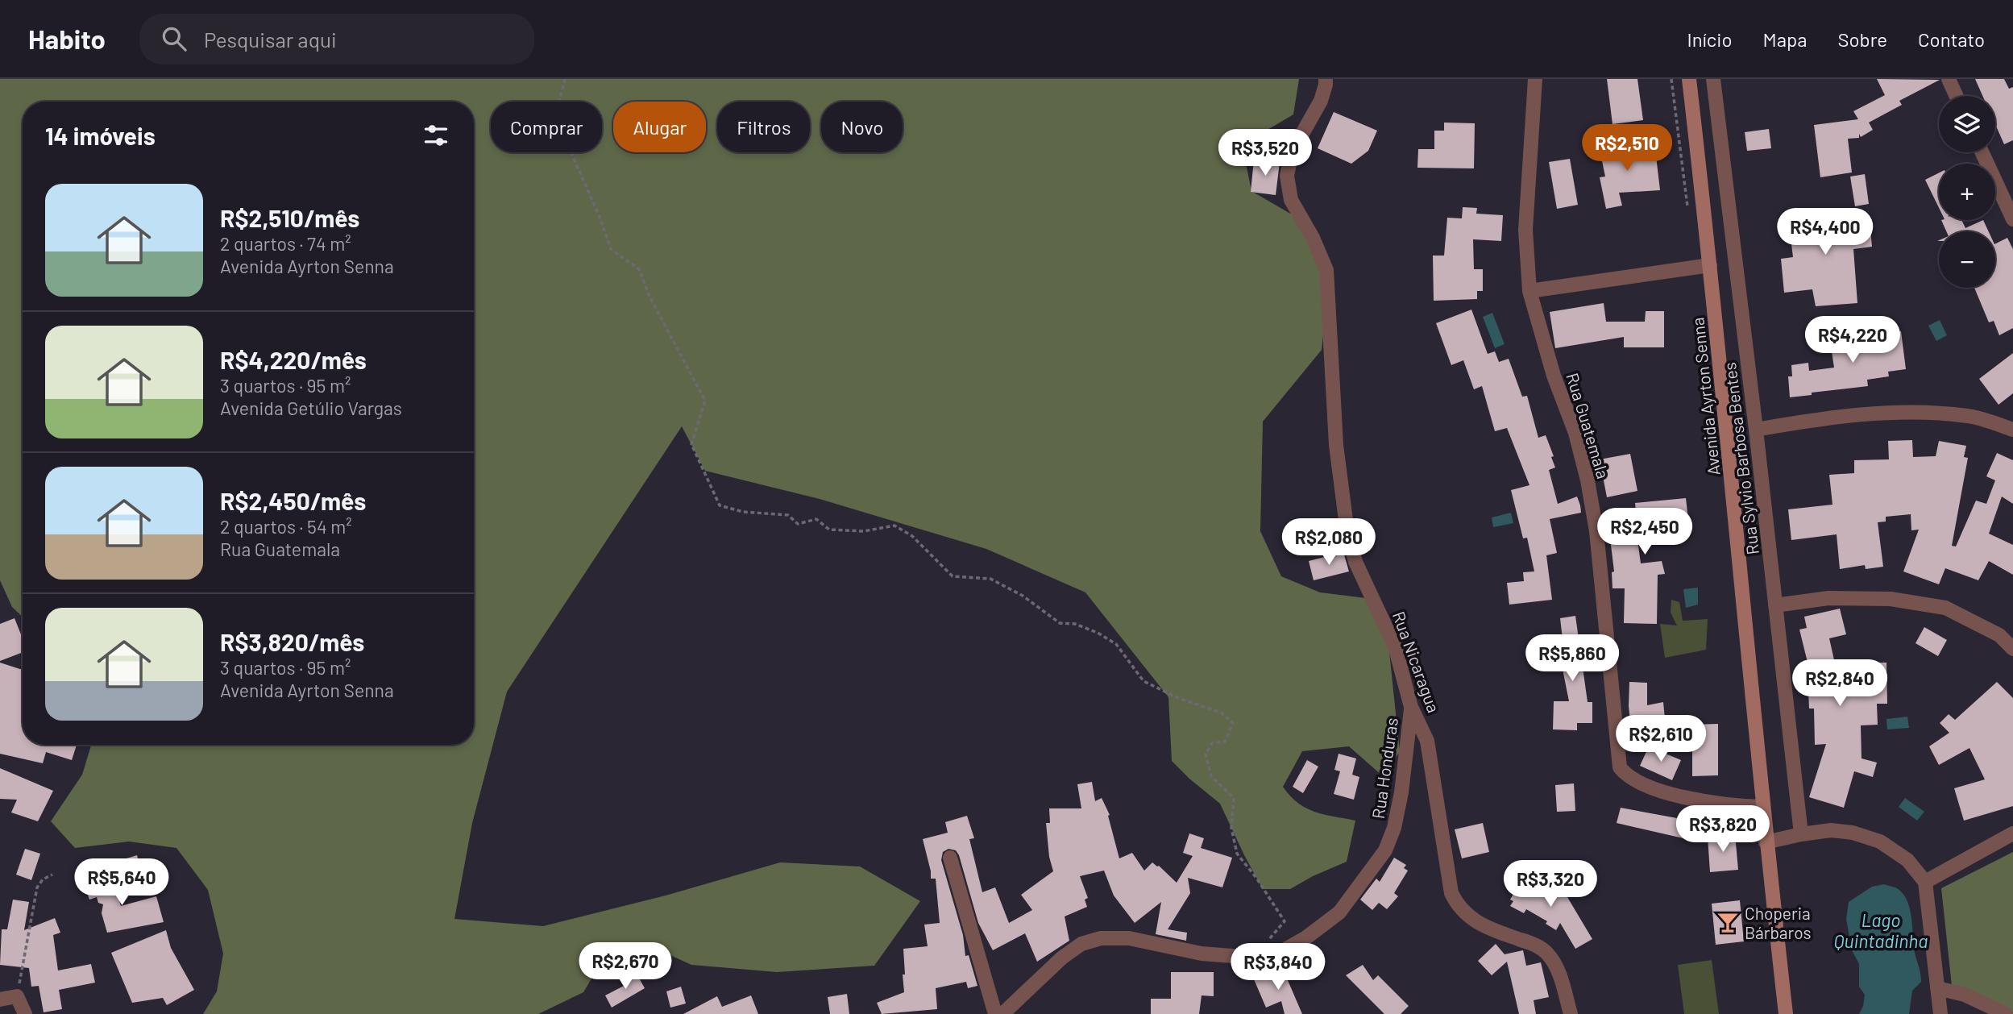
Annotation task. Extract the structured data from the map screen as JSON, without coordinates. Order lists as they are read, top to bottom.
{
  "streets": {
    "main road": ["Avenida Ayrton Senna"],
    "street": [
      "Rua Guatemala",
      "Rua Sylvio Barbosa Bentes",
      "Rua Nicaragua",
      "Rua Honduras"
    ]
  },
  "crossings": [
    ["Avenida Ayrton Senna", "Rua Guatemala"],
    ["Rua Nicaragua", "Rua Honduras"]
  ],
  "water": ["Lago Quintadinha"],
  "places": {
    "bar": ["Choperia Bárbaros"]
  },
  "page": {
    "header": "Habito",
    "search": "Pesquisar aqui",
    "nav": [
      "Início",
      "Mapa",
      "Sobre",
      "Contato"
    ],
    "map_buttons": ["+", "−"],
    "chip": [
      "Comprar",
      "Alugar",
      "Filtros",
      "Novo"
    ],
    "heading": "14 imóveis",
    "price": [
      "R$2,510",
      "R$3,520",
      "R$4,400",
      "R$4,220",
      "R$2,450",
      "R$2,080",
      "R$5,860",
      "R$2,840",
      "R$2,610",
      "R$3,820",
      "R$5,640",
      "R$3,320",
      "R$2,670",
      "R$3,840"
    ],
    "list": [
      {
        "name": "R$2,510/mês",
        "note": "2 quartos · 74 m² · Avenida Ayrton Senna"
      },
      {
        "name": "R$4,220/mês",
        "note": "3 quartos · 95 m² · Avenida Getúlio Vargas"
      },
      {
        "name": "R$2,450/mês",
        "note": "2 quartos · 54 m² · Rua Guatemala"
      },
      {
        "name": "R$3,820/mês",
        "note": "3 quartos · 95 m² · Avenida Ayrton Senna"
      }
    ]
  }
}
